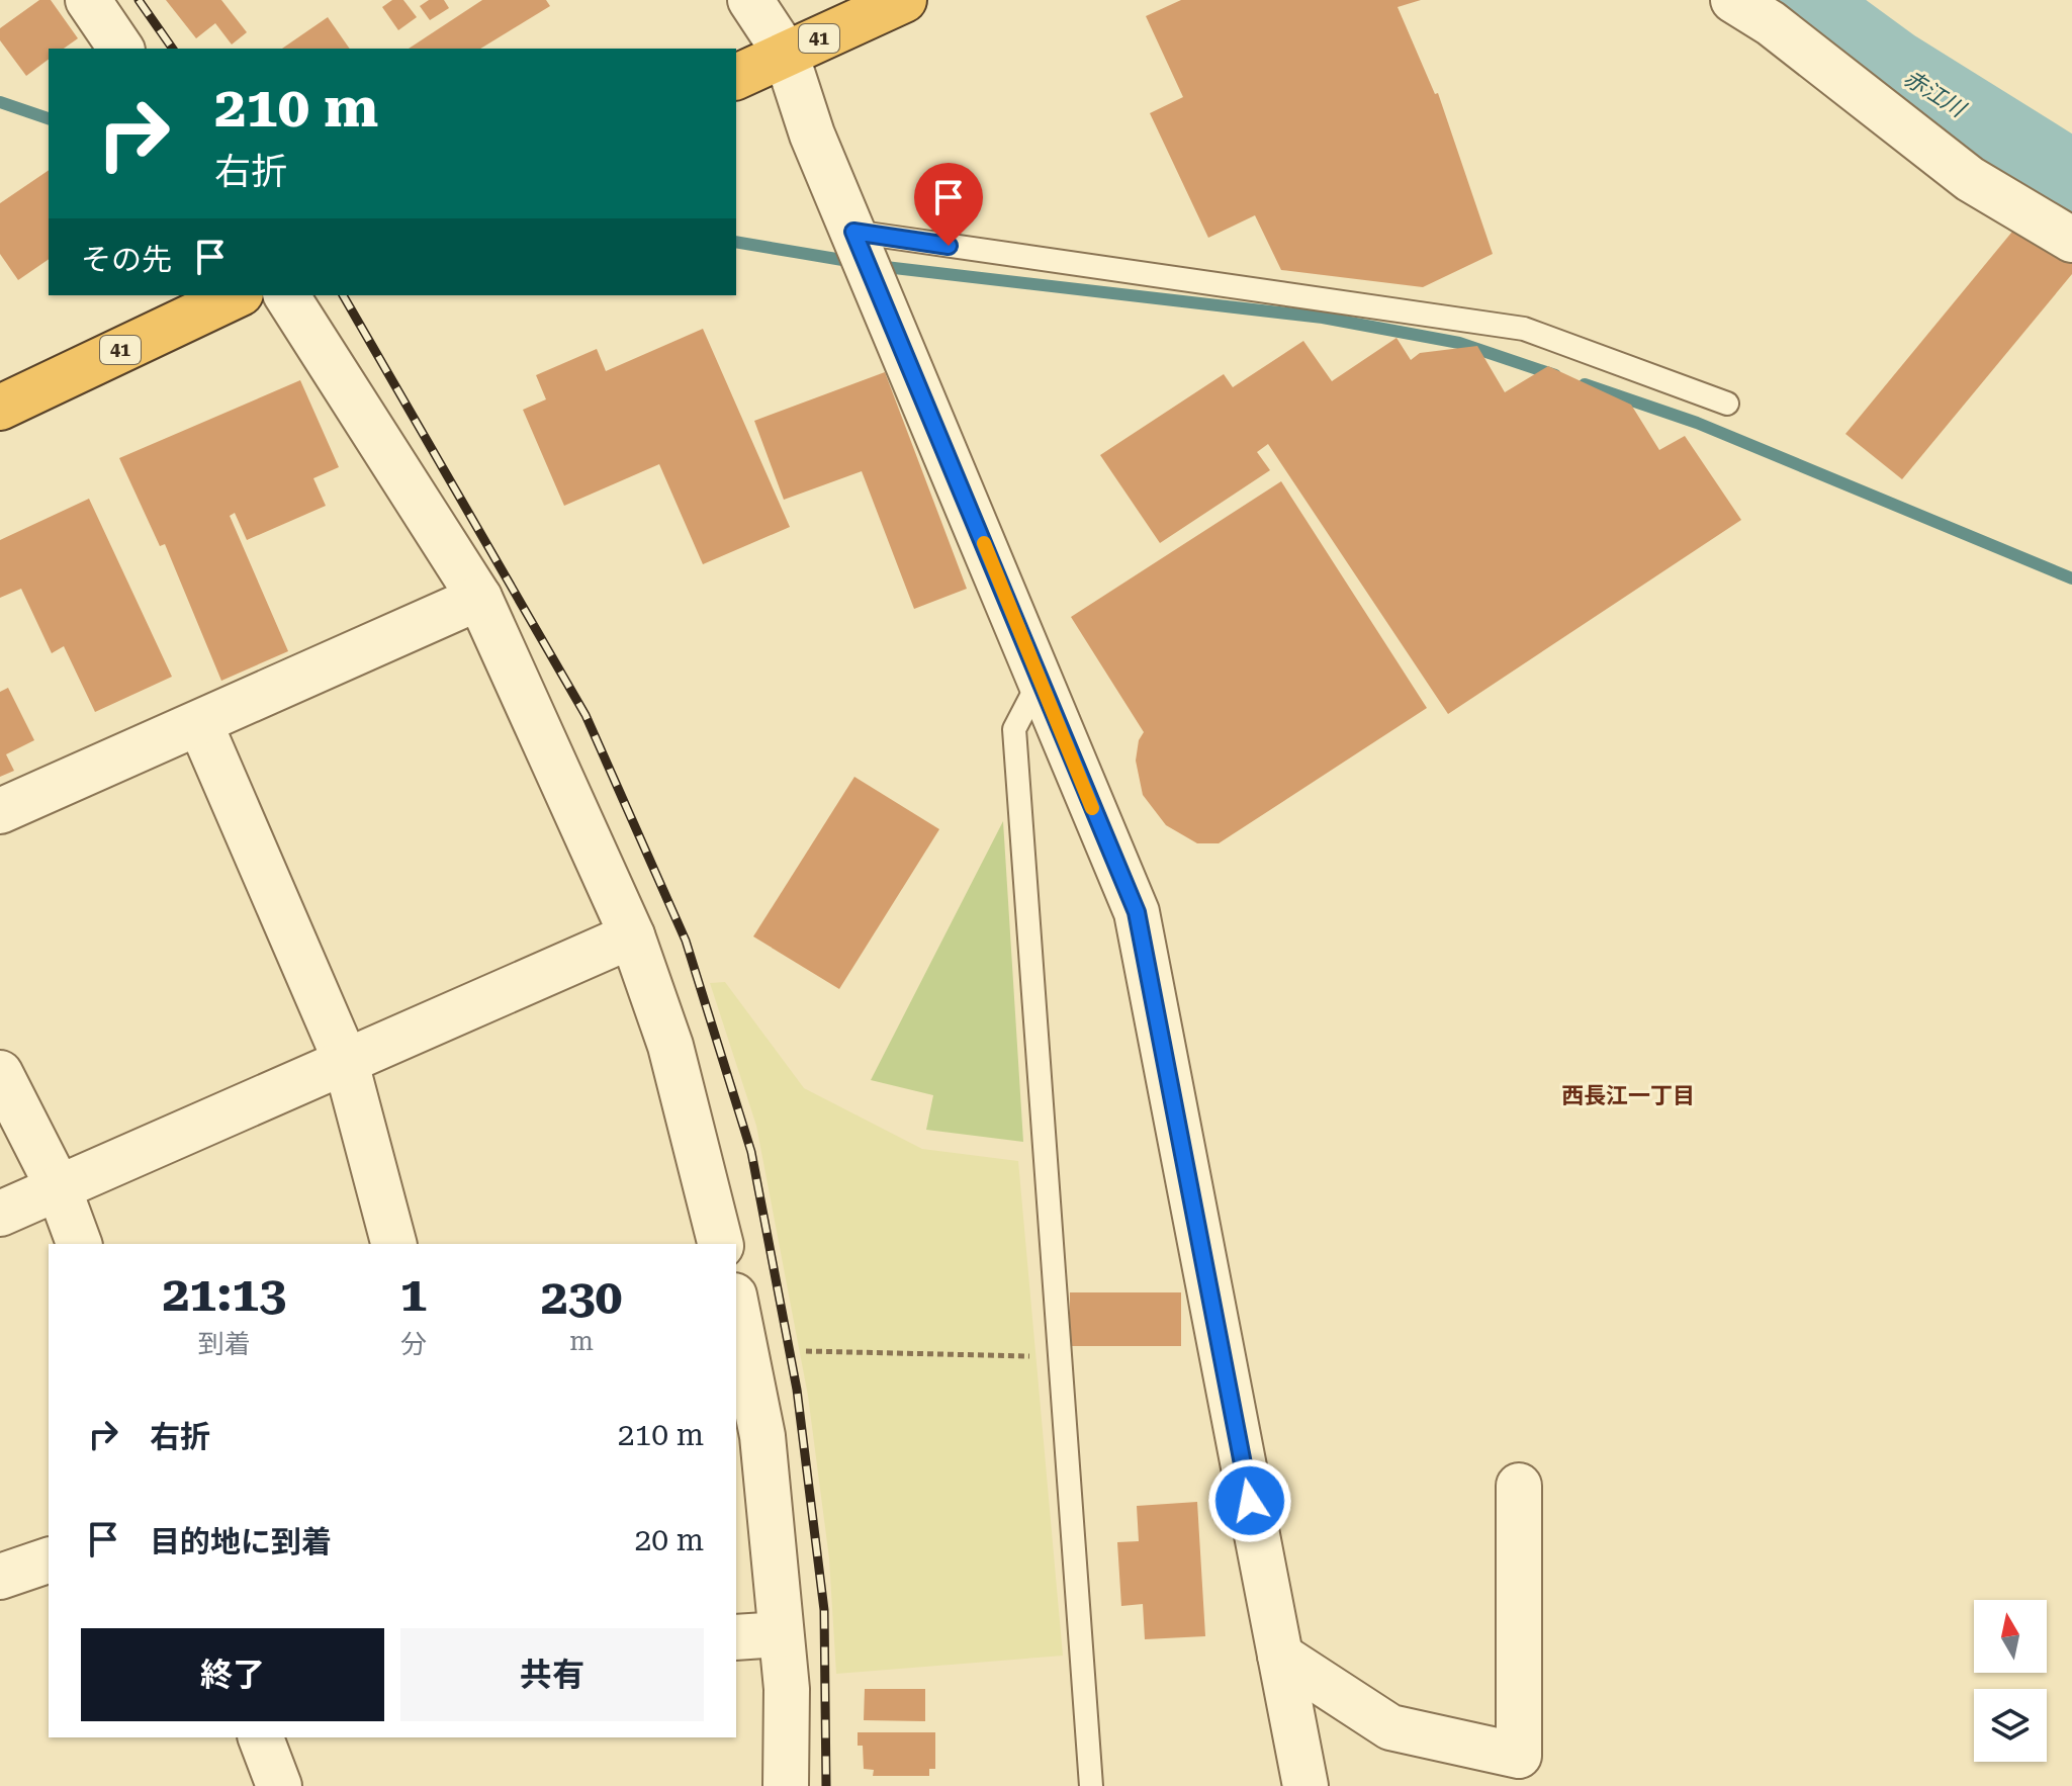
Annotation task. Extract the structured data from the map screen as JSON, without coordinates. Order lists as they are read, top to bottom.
{
  "streets": {
    "highway": ["41"]
  },
  "districts": ["西長江一丁目"],
  "water": ["赤江川"],
  "north": "top",
  "page": {
    "turn": ["210 m", "右折"],
    "then": "その先",
    "eta": [
      "21:13",
      "到着",
      "1",
      "分",
      "230",
      "m"
    ],
    "list": [
      {
        "name": "右折",
        "value": "210 m"
      },
      {
        "name": "目的地に到着",
        "value": "20 m"
      }
    ],
    "buttons": ["終了", "共有"]
  }
}
